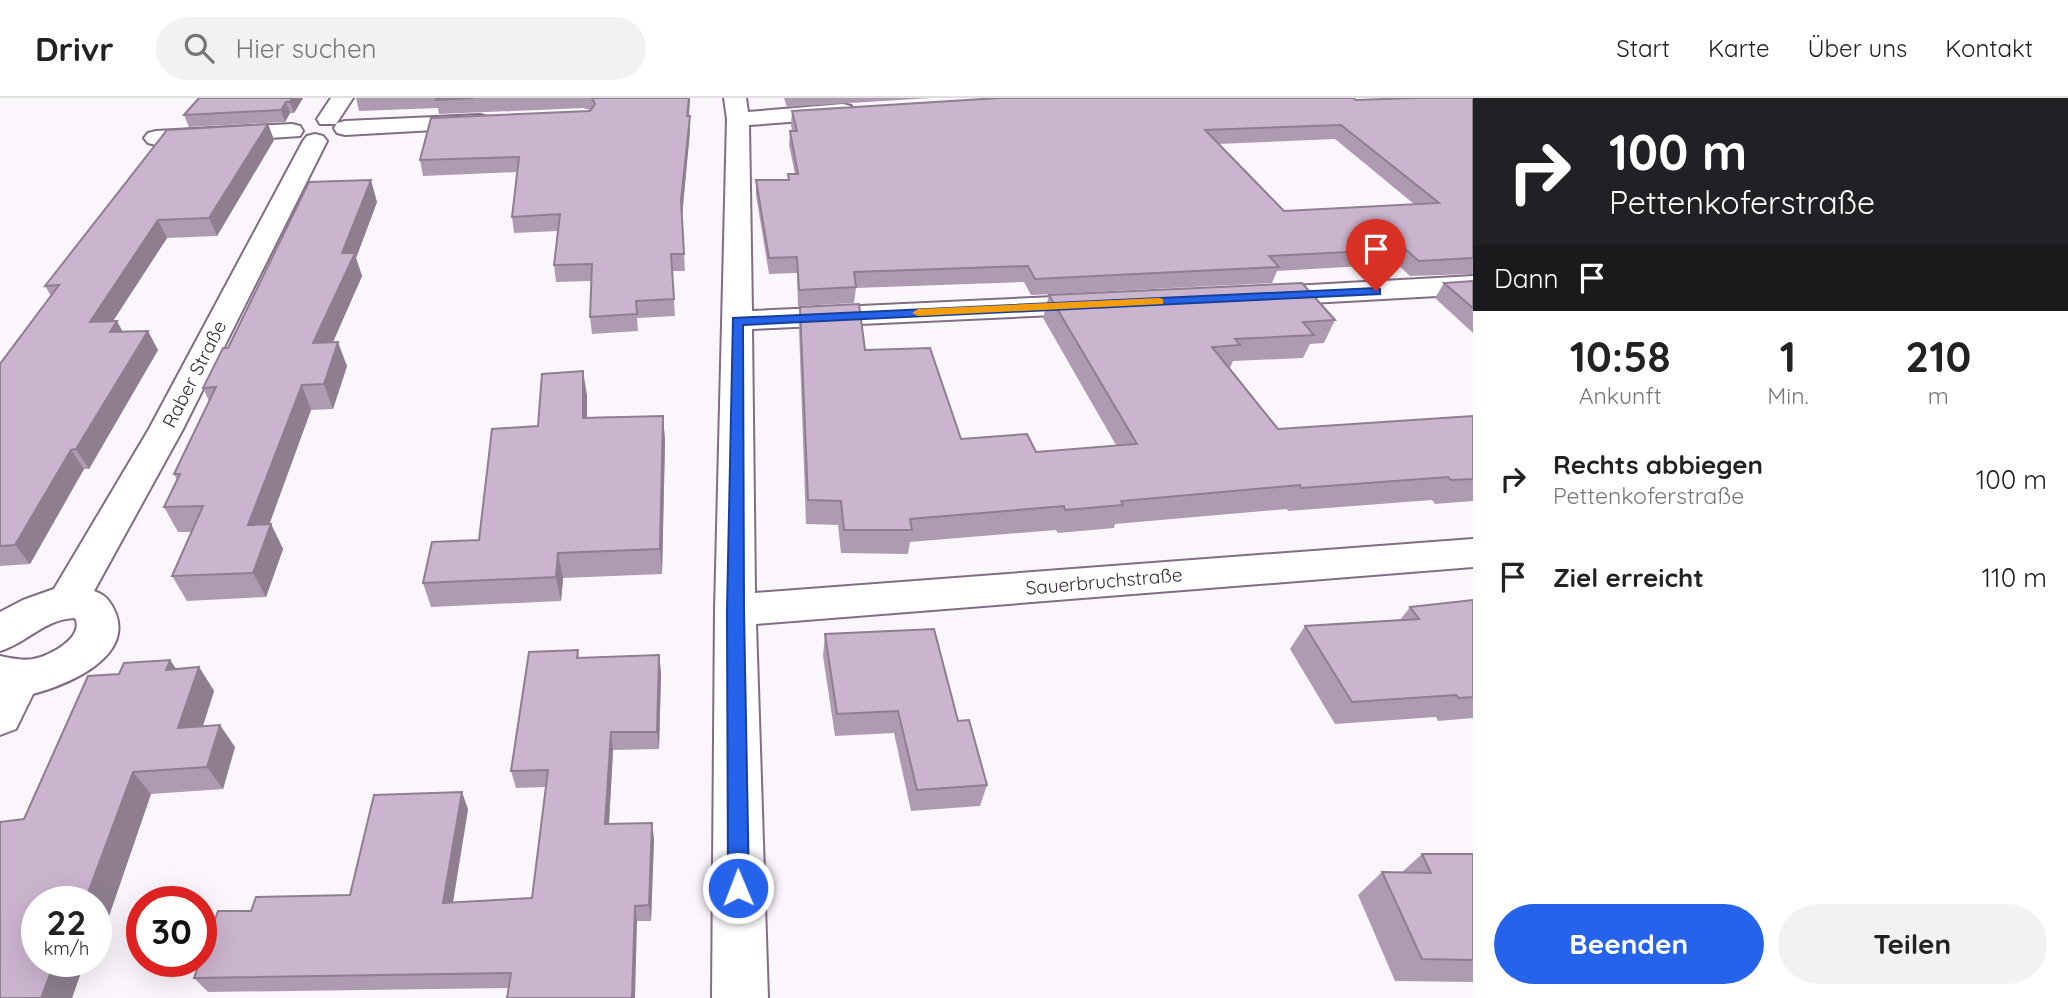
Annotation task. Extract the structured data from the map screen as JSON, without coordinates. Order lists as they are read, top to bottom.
{
  "streets": {
    "street": ["Raber Straße", "Sauerbruchstraße"]
  },
  "page": {
    "header": "Drivr",
    "search": "Hier suchen",
    "nav": [
      "Start",
      "Karte",
      "Über uns",
      "Kontakt"
    ],
    "turn": ["100 m", "Pettenkoferstraße"],
    "then": "Dann",
    "eta": [
      "10:58",
      "Ankunft",
      "1",
      "Min.",
      "210",
      "m"
    ],
    "list": [
      {
        "name": "Rechts abbiegen",
        "note": "Pettenkoferstraße",
        "value": "100 m"
      },
      {
        "name": "Ziel erreicht",
        "value": "110 m"
      }
    ],
    "speed": "22 km/h",
    "limit": "30",
    "buttons": ["Beenden", "Teilen"]
  }
}
